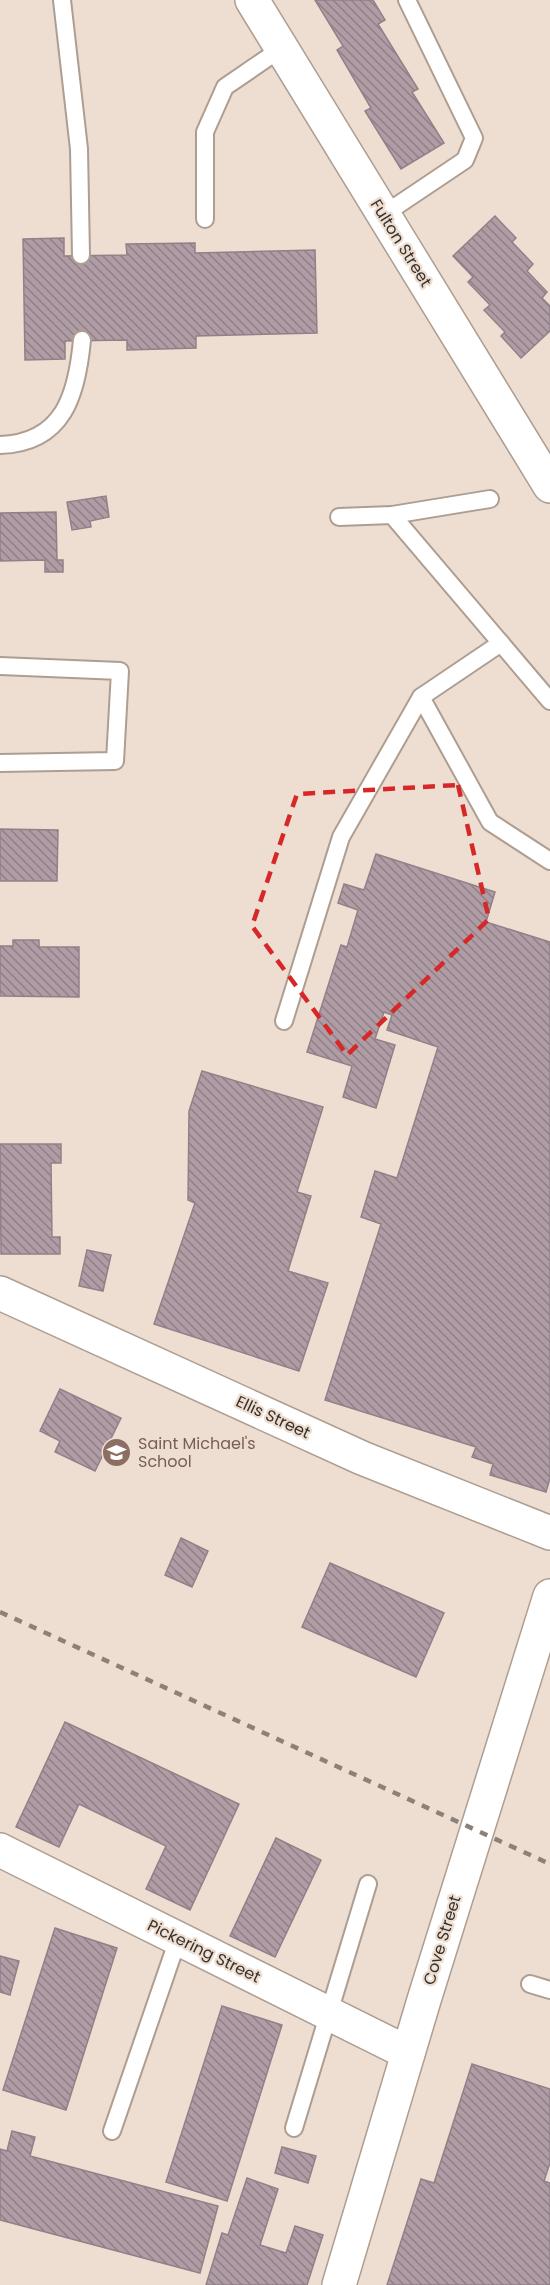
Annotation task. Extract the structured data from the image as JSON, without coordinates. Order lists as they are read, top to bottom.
{
  "streets": {
    "street": [
      "Fulton Street",
      "Ellis Street",
      "Cove Street",
      "Pickering Street"
    ]
  },
  "crossings": [
    ["Cove Street", "Pickering Street"]
  ],
  "places": {
    "school or university": ["Saint Michael's School"]
  }
}
